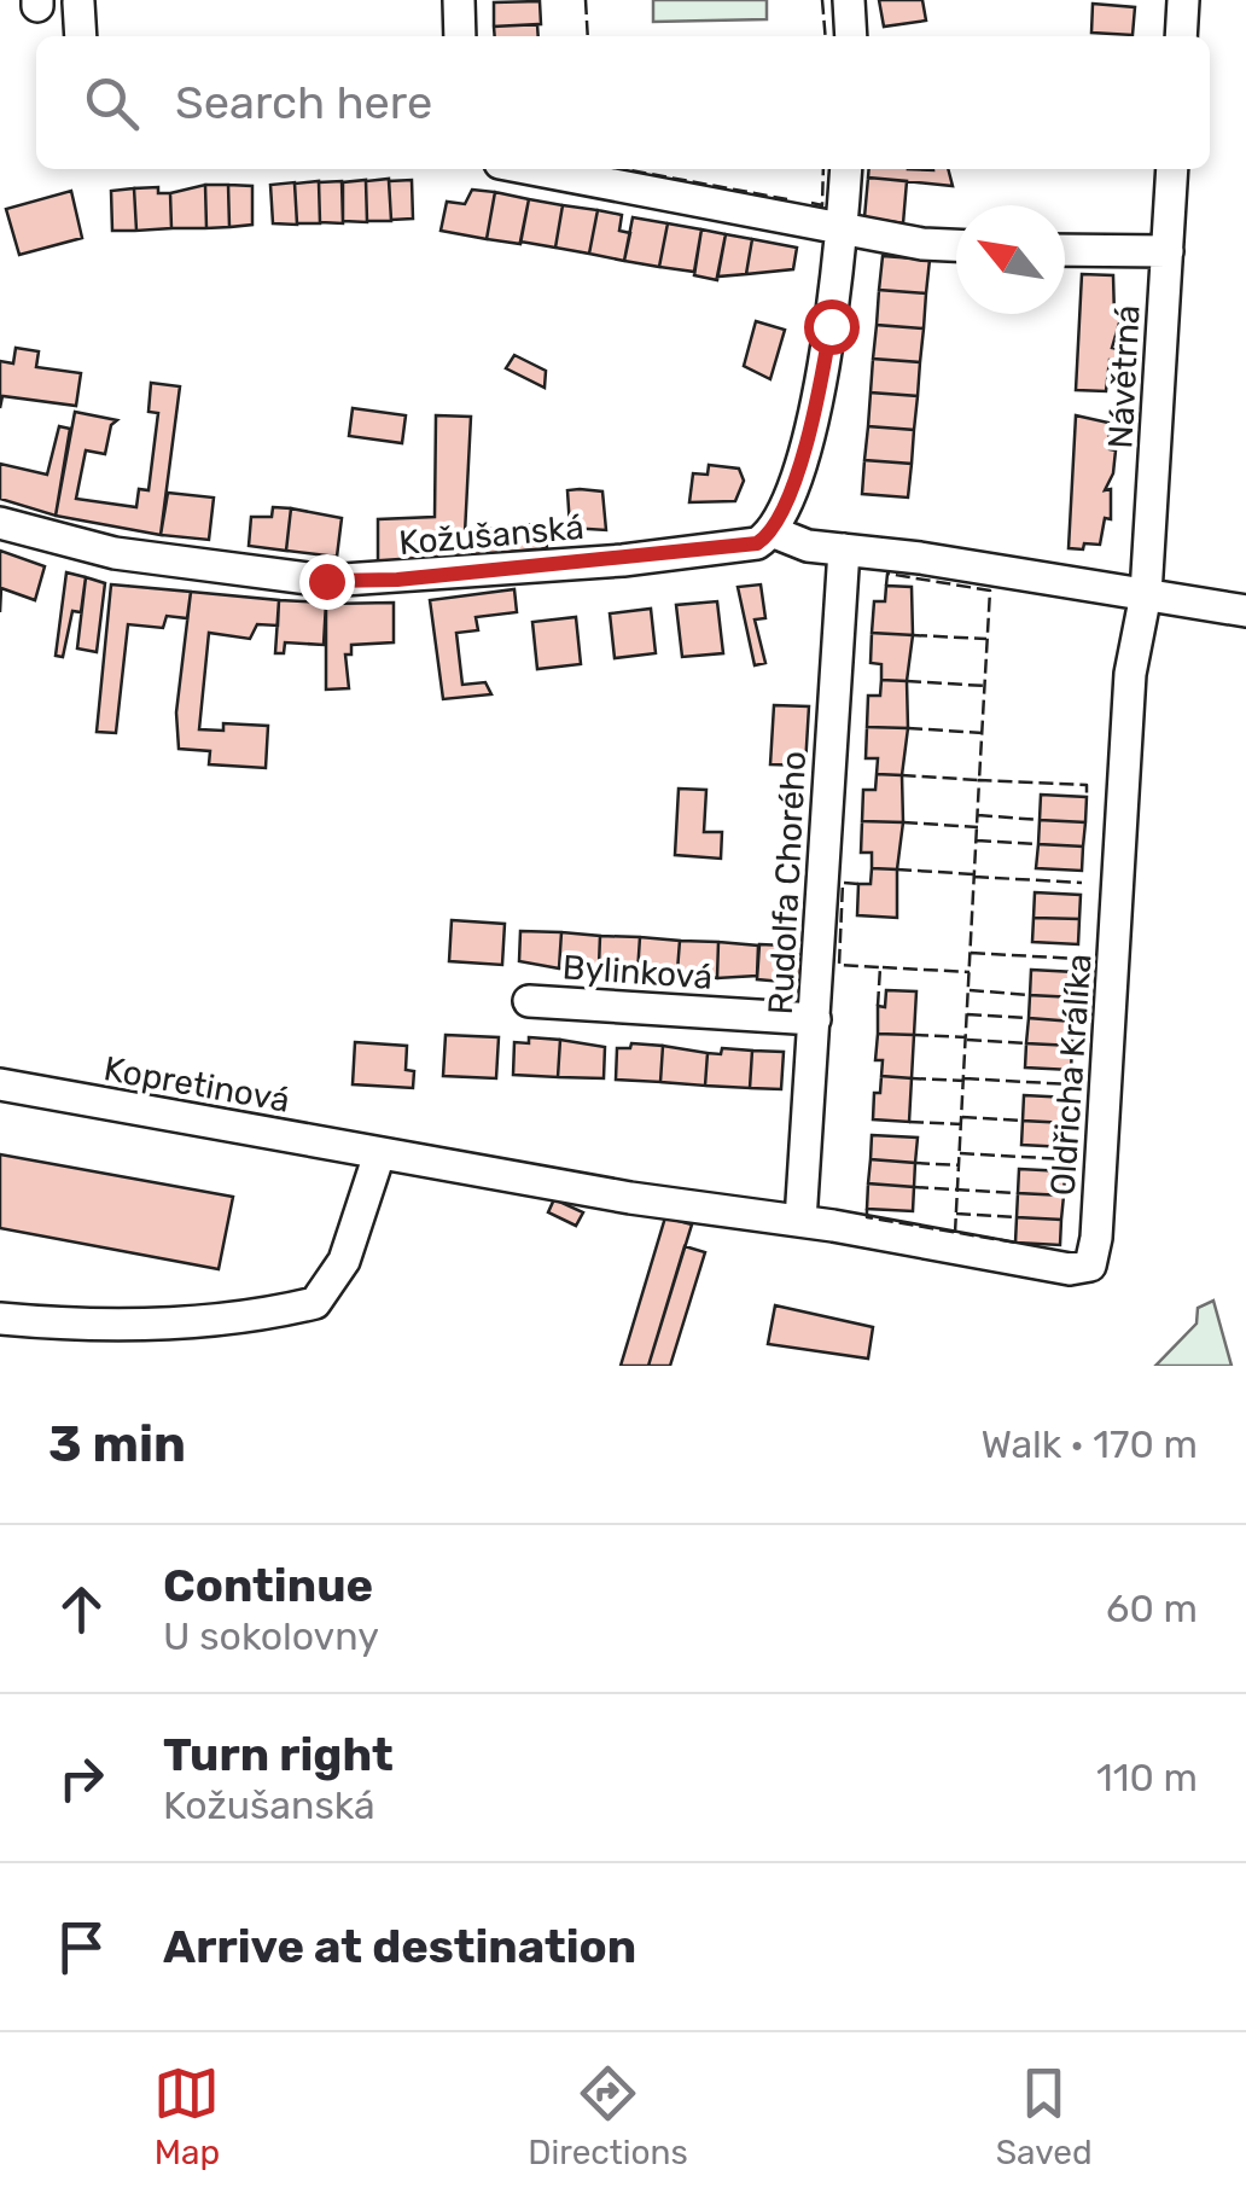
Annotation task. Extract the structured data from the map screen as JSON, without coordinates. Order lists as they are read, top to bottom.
{
  "streets": {
    "street": [
      "Návětrná",
      "Kožušanská",
      "Rudolfa Chorého",
      "Bylinková",
      "Oldřicha Králíka",
      "Kopretinová"
    ]
  },
  "crossings": [
    ["Návětrná", "Oldřicha Králíka"],
    ["Rudolfa Chorého", "Bylinková"],
    ["Rudolfa Chorého", "Oldřicha Králíka"],
    ["Rudolfa Chorého", "Kopretinová"],
    ["Oldřicha Králíka", "Kopretinová"]
  ],
  "north": "top left",
  "page": {
    "search": "Search here",
    "heading": ["3 min", "Walk · 170 m"],
    "list": [
      ["Continue", "U sokolovny", "60 m"],
      ["Turn right", "Kožušanská", "110 m"],
      "Arrive at destination"
    ],
    "nav": ["Map", "Directions", "Saved"]
  }
}
